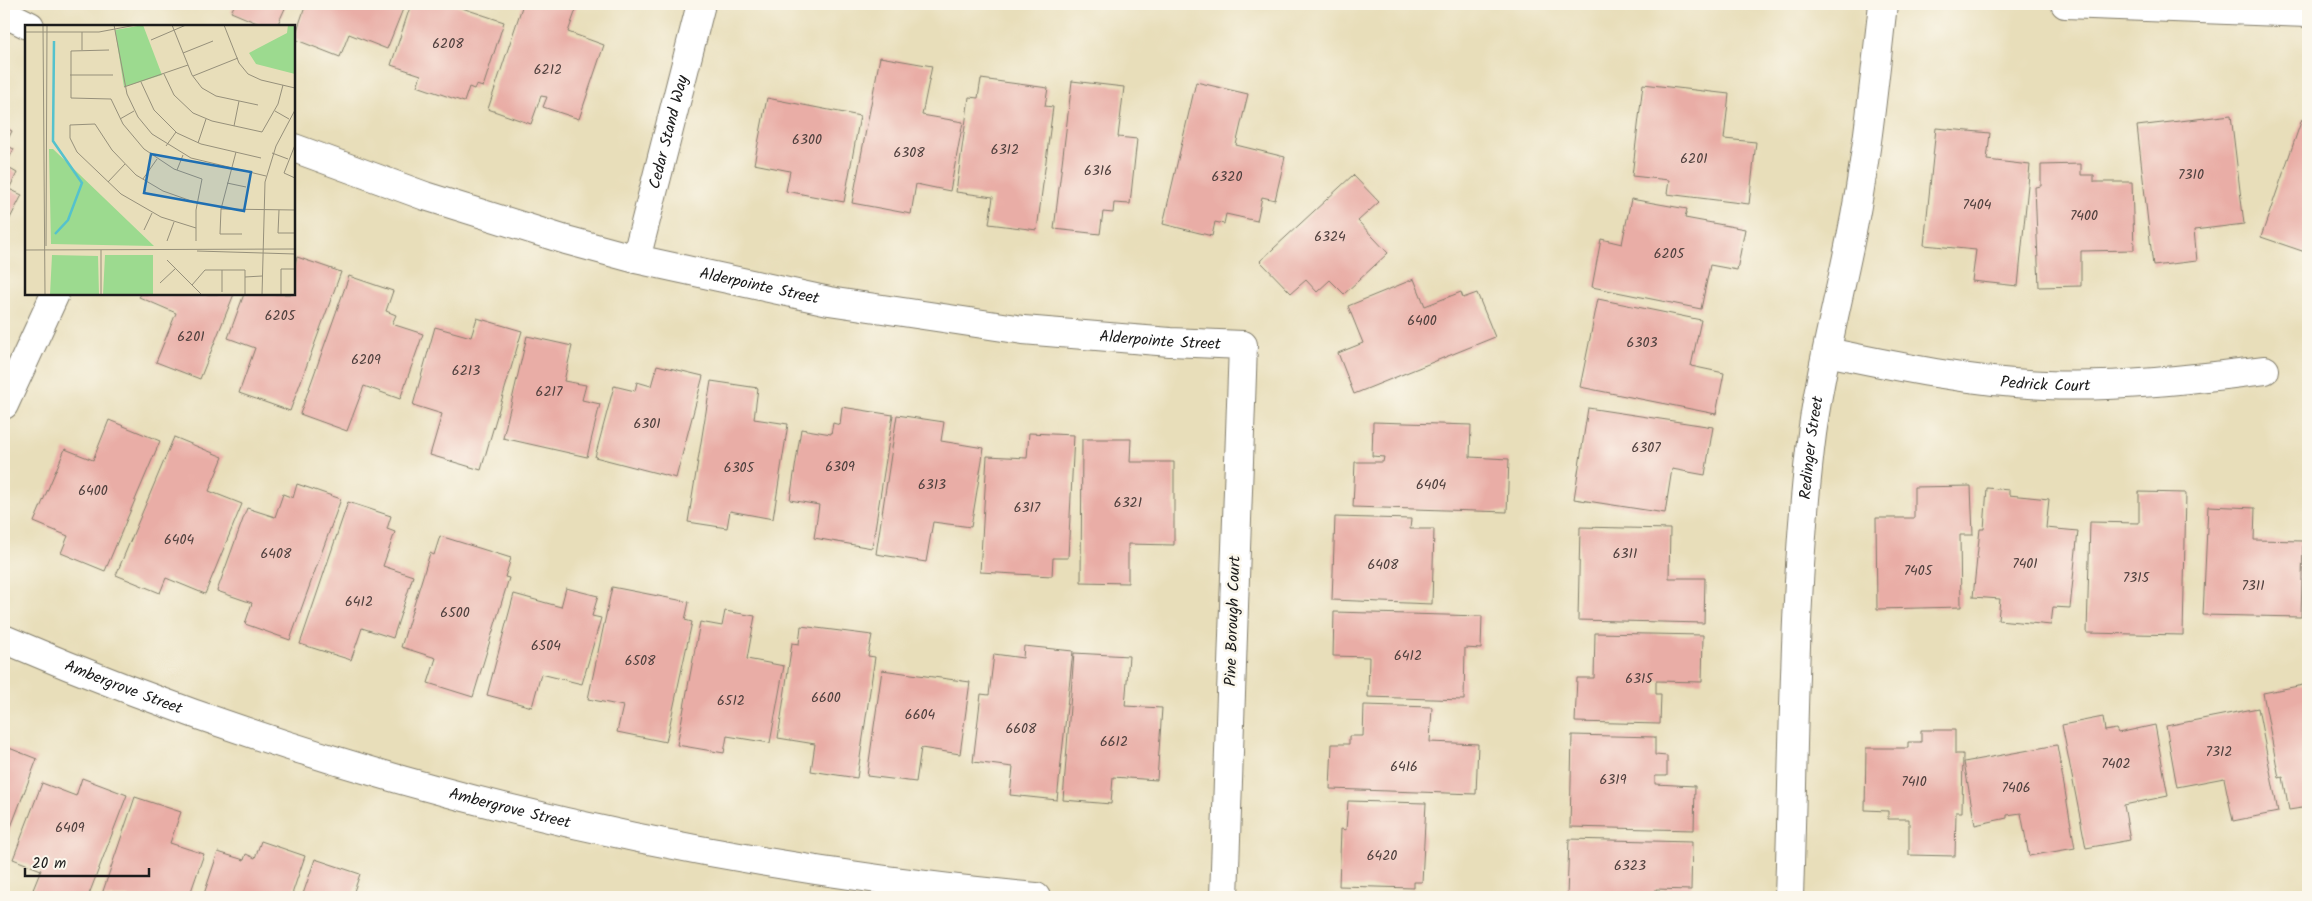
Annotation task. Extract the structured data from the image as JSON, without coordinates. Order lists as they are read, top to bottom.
{
  "streets": {
    "street": [
      "Cedar Stand Way",
      "Alderpointe Street",
      "Pedrick Court",
      "Redinger Street",
      "Pine Borough Court",
      "Ambergrove Street"
    ]
  },
  "crossings": [
    ["Cedar Stand Way", "Alderpointe Street"],
    ["Alderpointe Street", "Pine Borough Court"],
    ["Pedrick Court", "Redinger Street"]
  ],
  "house_numbers": [
    "6208",
    "6212",
    "6300",
    "6312",
    "6308",
    "6201",
    "6316",
    "7310",
    "6320",
    "7404",
    "7400",
    "6324",
    "6205",
    "6205",
    "6400",
    "6201",
    "6303",
    "6209",
    "6213",
    "6217",
    "6301",
    "6307",
    "6309",
    "6305",
    "6313",
    "6404",
    "6400",
    "6321",
    "6317",
    "6404",
    "6408",
    "6311",
    "7401",
    "6408",
    "7405",
    "7315",
    "7311",
    "6412",
    "6500",
    "6504",
    "6412",
    "6508",
    "6315",
    "6600",
    "6512",
    "6604",
    "6608",
    "6612",
    "7312",
    "7402",
    "6416",
    "6319",
    "7410",
    "7406",
    "6409",
    "6420",
    "6323"
  ],
  "scale_bar": "20 m"
}
